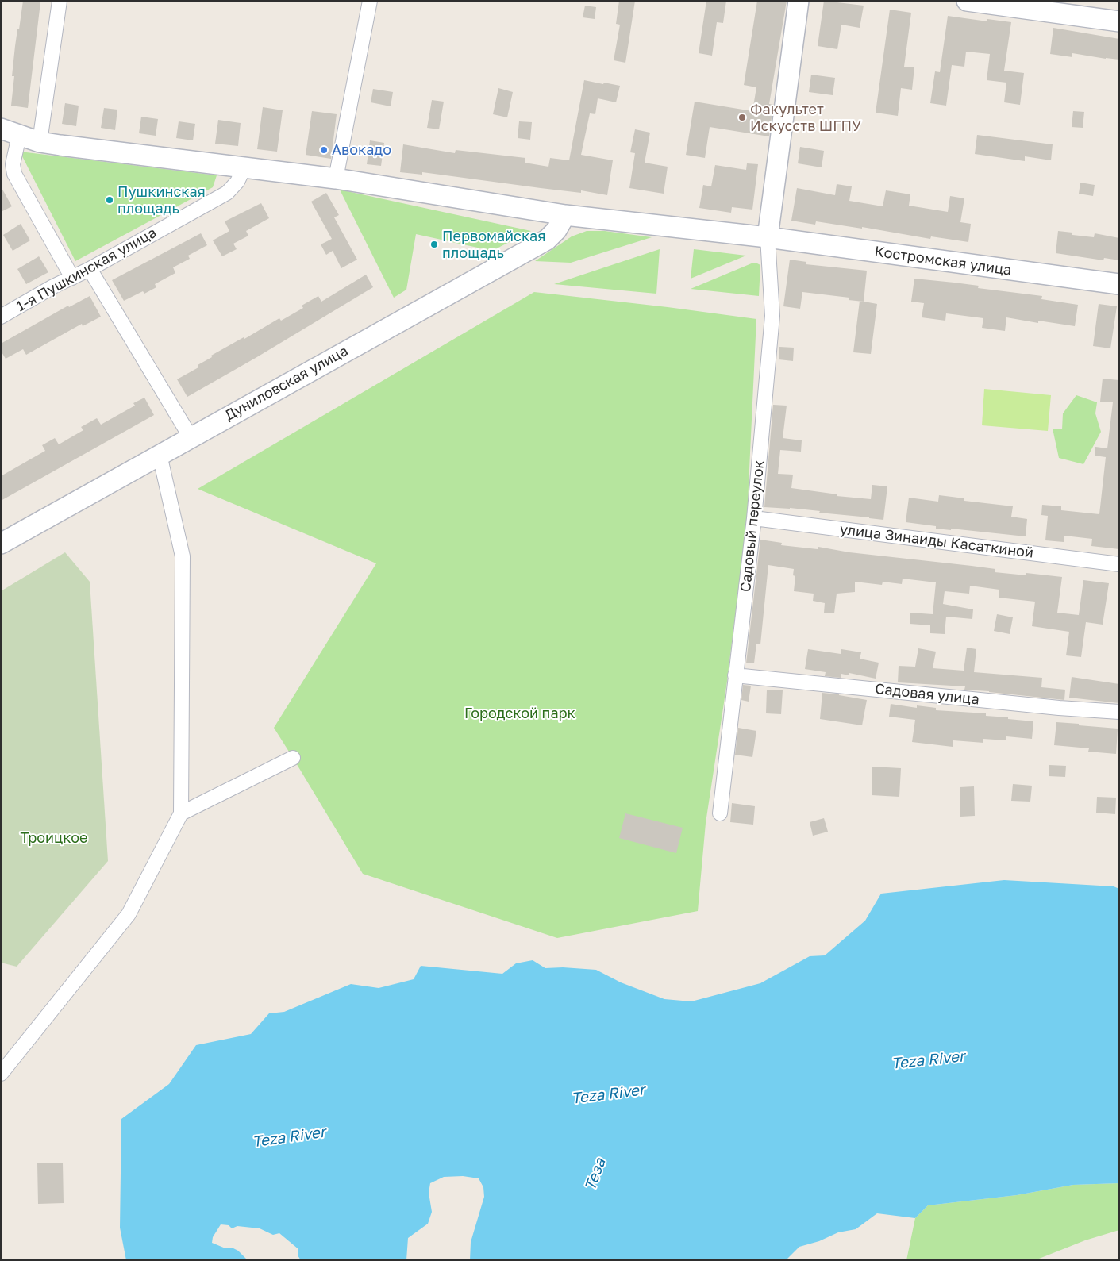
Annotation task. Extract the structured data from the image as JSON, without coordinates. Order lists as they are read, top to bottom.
{
  "streets": {
    "main road": ["Костромская улица", "Дуниловская улица"],
    "street": [
      "1-я Пушкинская улица",
      "Садовый переулок",
      "улица Зинаиды Касаткиной",
      "Садовая улица"
    ]
  },
  "crossings": [
    ["Костромская улица", "Садовый переулок"],
    ["Садовый переулок", "улица Зинаиды Касаткиной"],
    ["Садовый переулок", "Садовая улица"]
  ],
  "water": ["Teza River", "Теза"],
  "parks": ["Городской парк", "Троицкое"],
  "places": [
    "Факультет Искусств ШГПУ",
    "Авокадо",
    "Пушкинская площадь",
    "Первомайская площадь"
  ]
}
